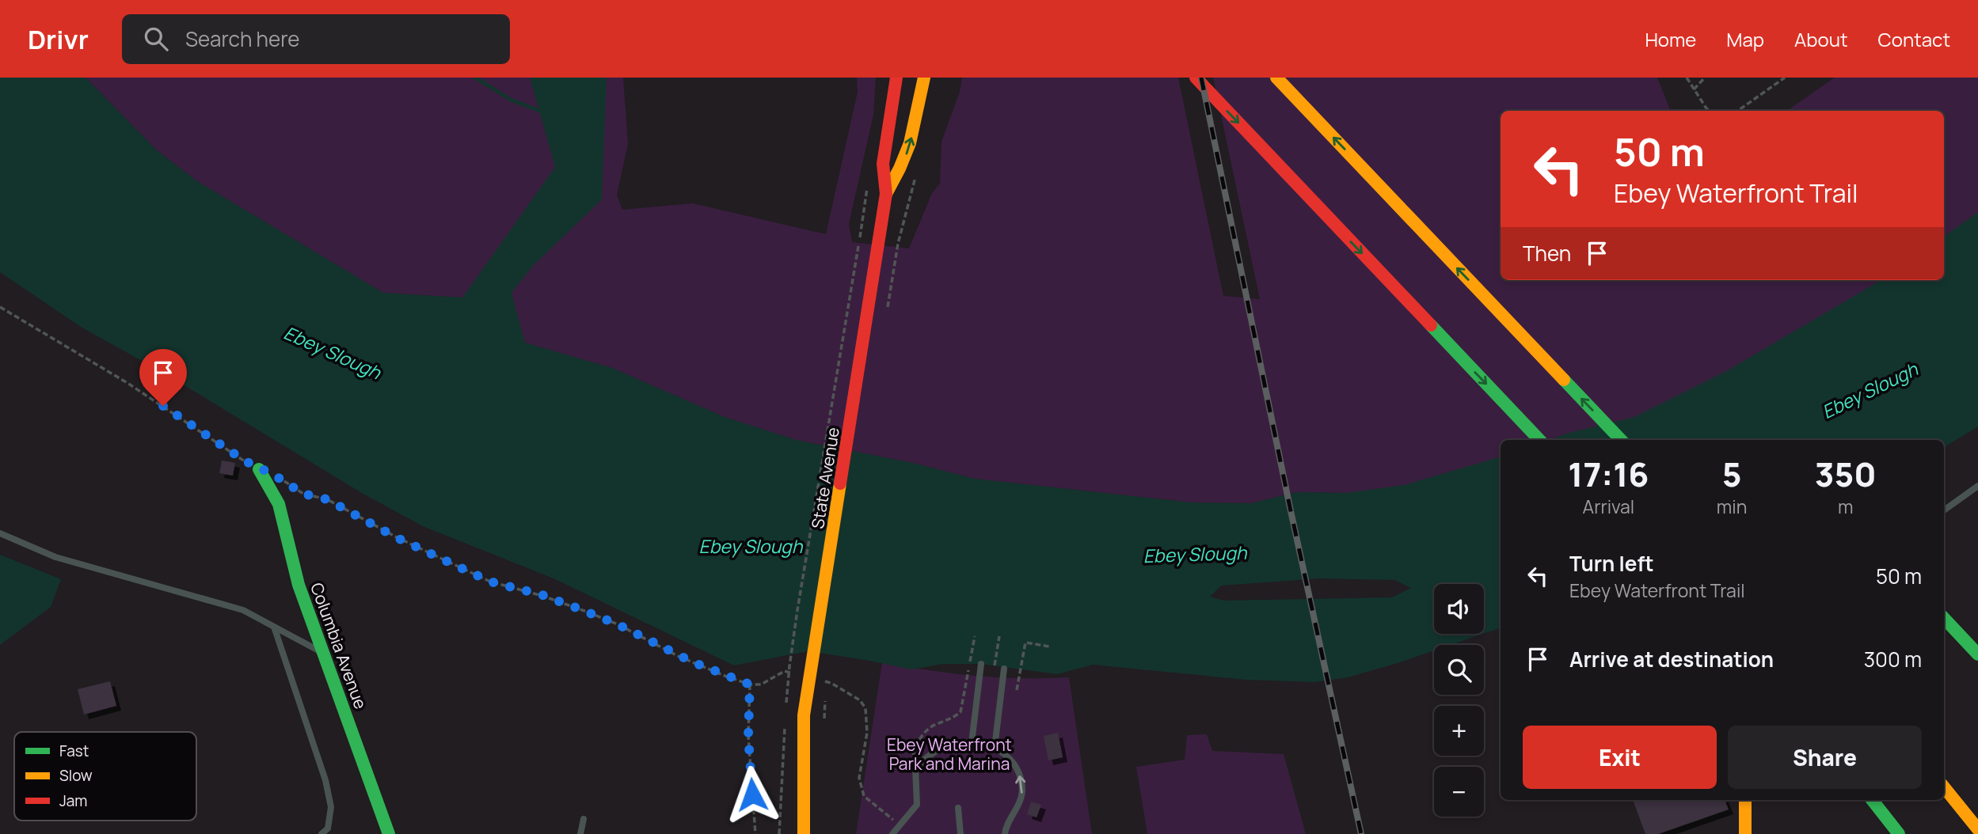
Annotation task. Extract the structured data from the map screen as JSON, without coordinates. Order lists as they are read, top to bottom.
{
  "streets": {
    "main road": ["State Avenue", "Columbia Avenue"]
  },
  "water": ["Ebey Slough"],
  "parks": ["Ebey Waterfront Park and Marina"],
  "legend": ["Fast", "Slow", "Jam"],
  "page": {
    "header": "Drivr",
    "search": "Search here",
    "nav": [
      "Home",
      "Map",
      "About",
      "Contact"
    ],
    "turn": ["50 m", "Ebey Waterfront Trail"],
    "then": "Then",
    "eta": [
      "17:16",
      "Arrival",
      "5",
      "min",
      "350",
      "m"
    ],
    "list": [
      {
        "name": "Turn left",
        "note": "Ebey Waterfront Trail",
        "value": "50 m"
      },
      {
        "name": "Arrive at destination",
        "value": "300 m"
      }
    ],
    "map_buttons": ["+", "−"],
    "buttons": ["Exit", "Share"]
  }
}
